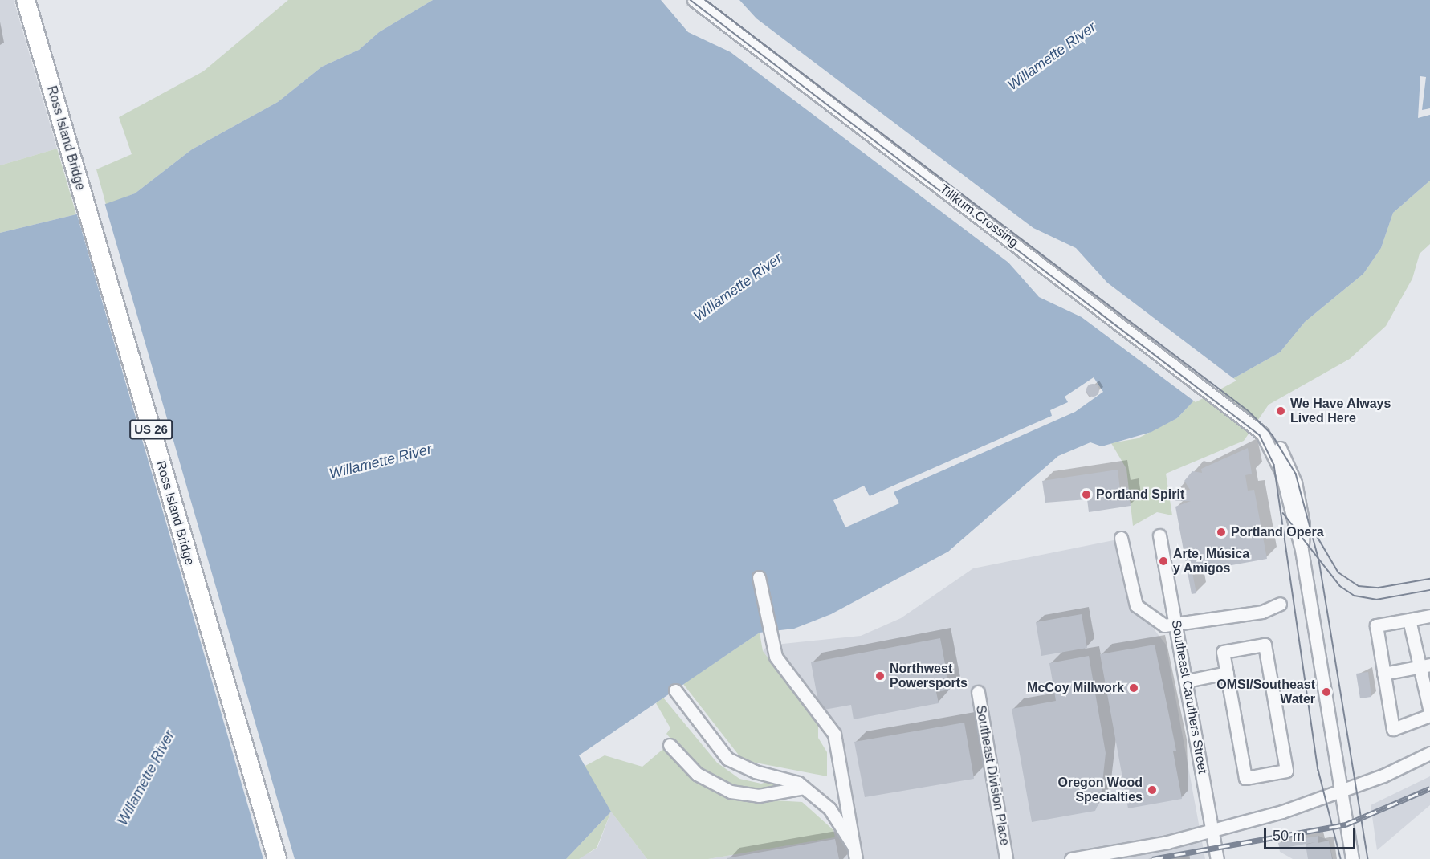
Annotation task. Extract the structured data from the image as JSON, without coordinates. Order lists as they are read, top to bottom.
{
  "streets": {
    "highway": ["Ross Island Bridge", "US 26"],
    "street": ["Tilikum Crossing", "Southeast Caruthers Street", "Southeast Division Place"]
  },
  "water": ["Willamette River"],
  "places": [
    "We Have Always Lived Here",
    "Portland Spirit",
    "Portland Opera",
    "Arte, Música y Amigos",
    "Northwest Powersports",
    "McCoy Millwork",
    "OMSI/Southeast Water",
    "Oregon Wood Specialties"
  ],
  "scale_bar": "50 m"
}
